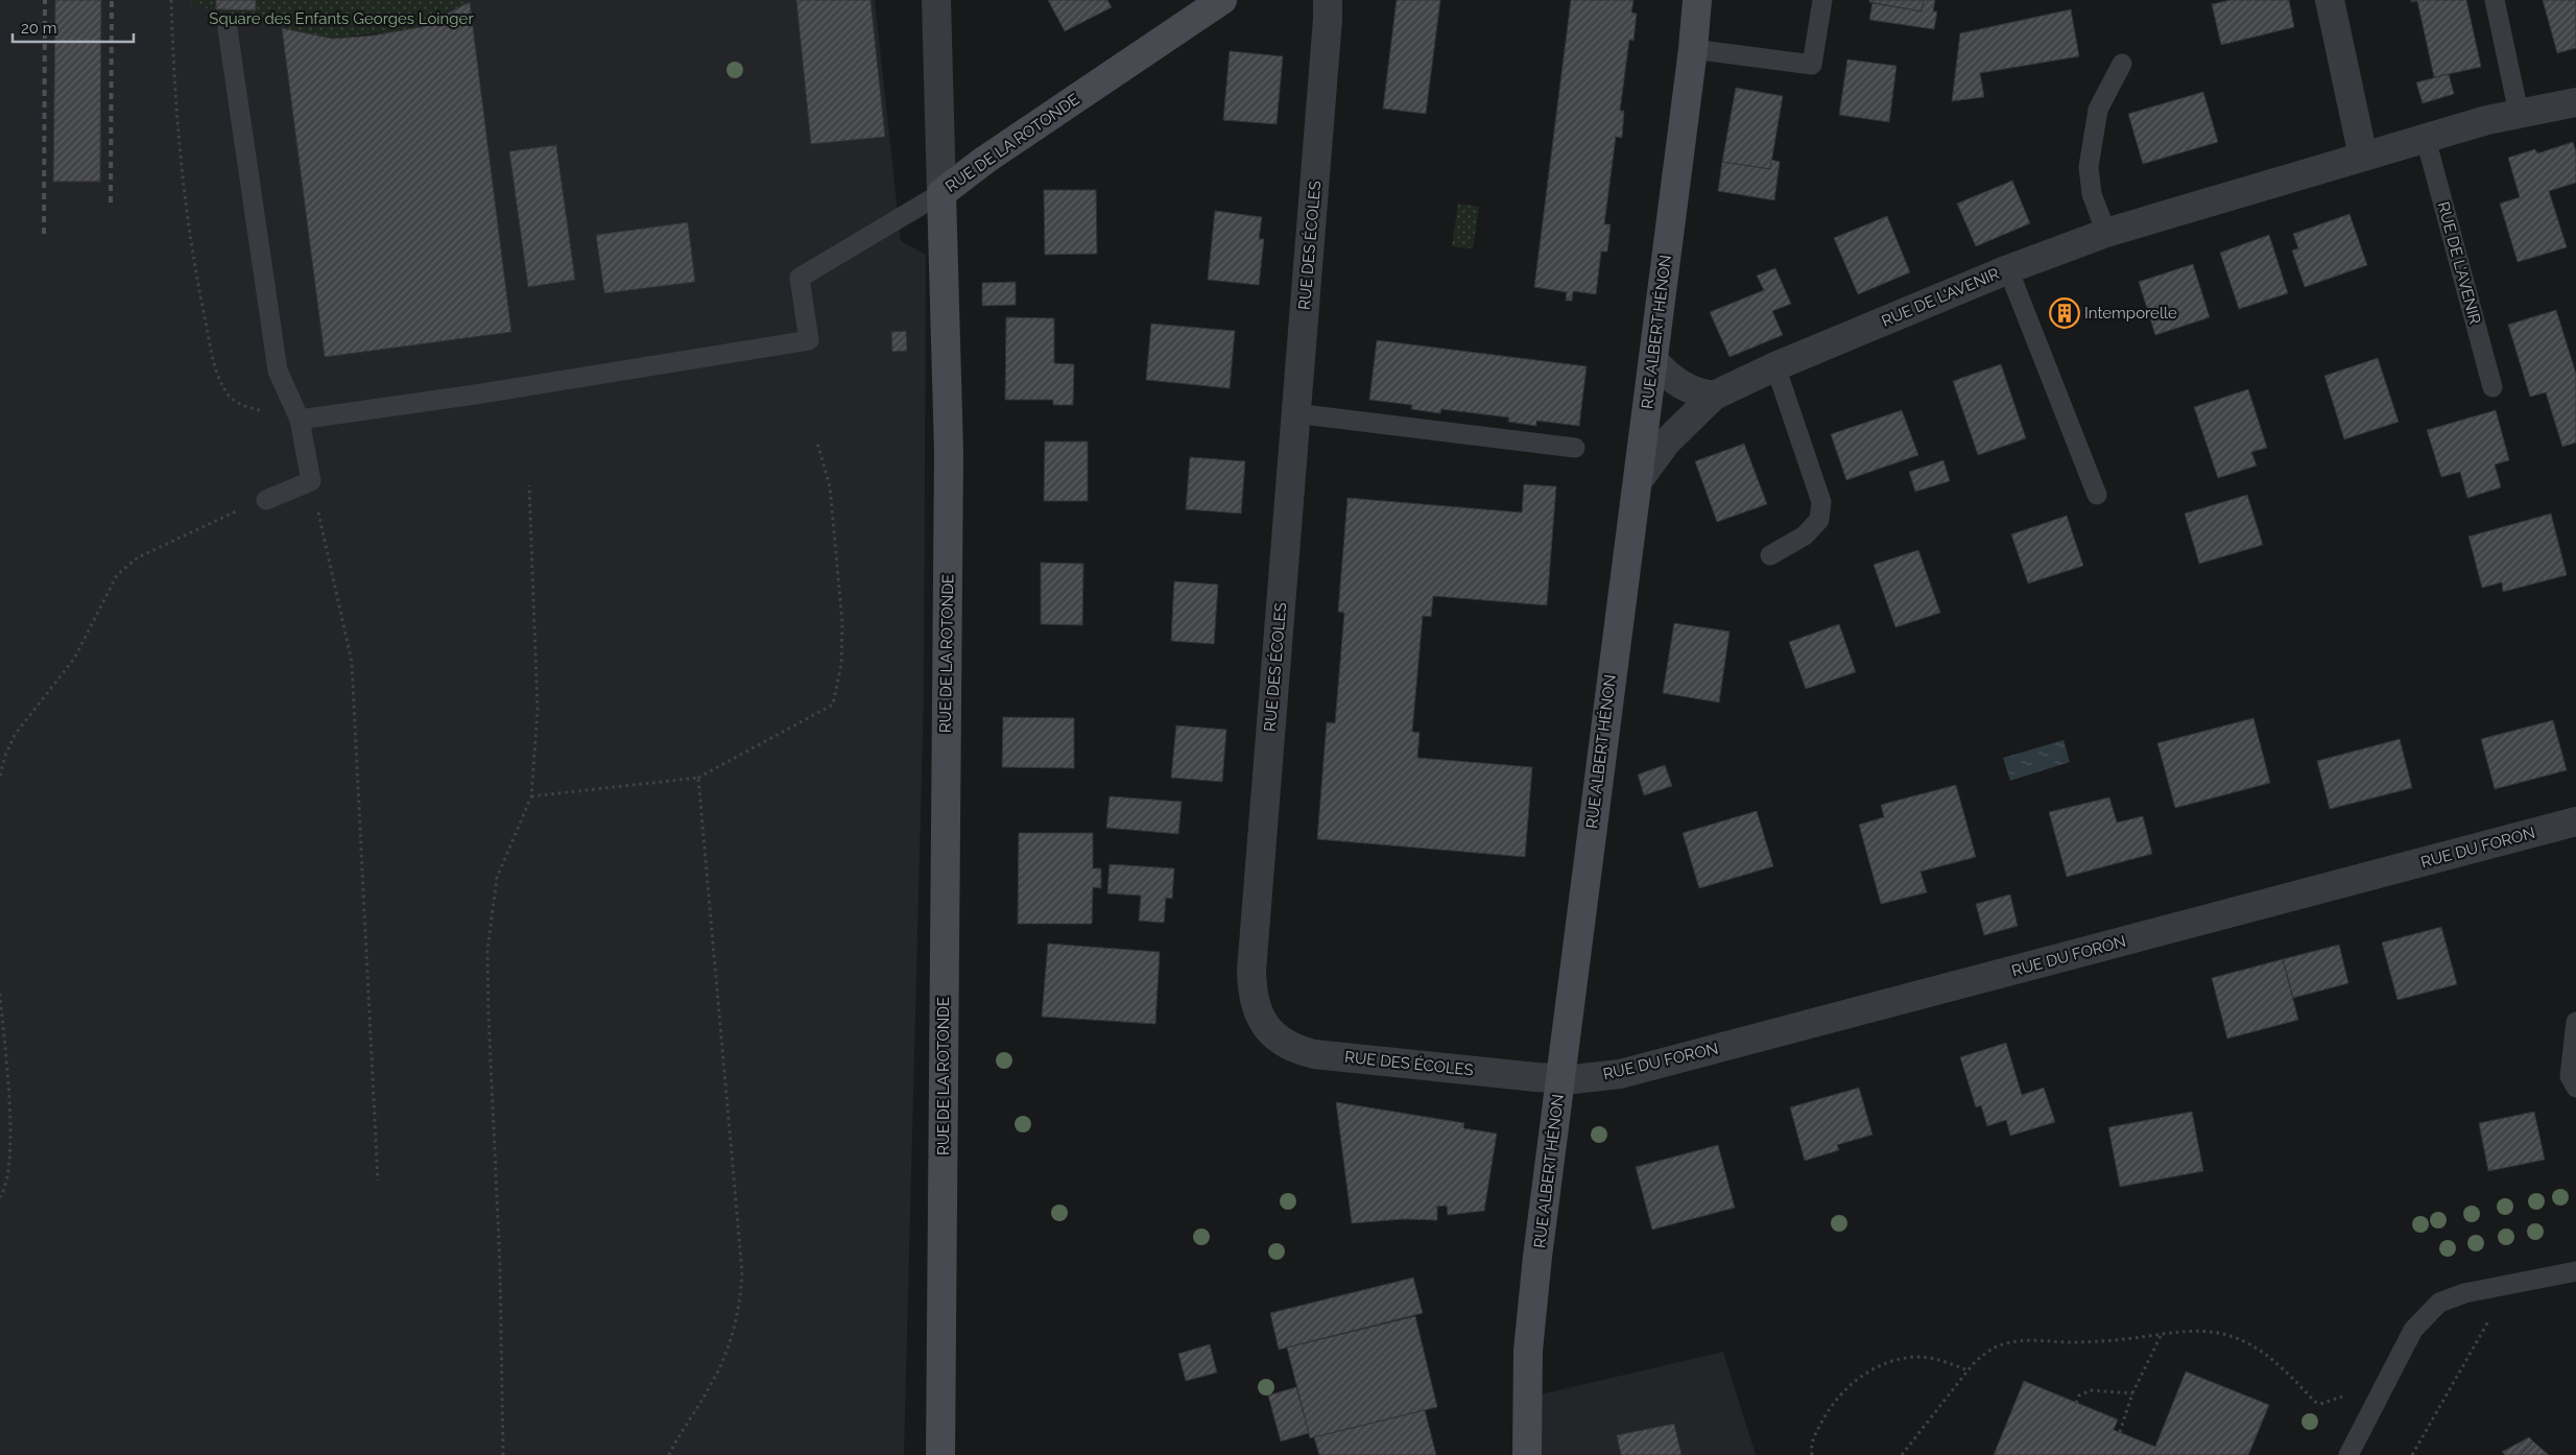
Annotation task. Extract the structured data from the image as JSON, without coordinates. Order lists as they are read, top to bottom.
{
  "streets": {
    "street": [
      "RUE DE LA ROTONDE",
      "RUE DES ÉCOLES",
      "RUE DE L'AVENIR",
      "RUE ALBERT HÉNON",
      "RUE DU FORON"
    ]
  },
  "crossings": [
    ["RUE DES ÉCOLES", "RUE ALBERT HÉNON"],
    ["RUE DES ÉCOLES", "RUE DU FORON"],
    ["RUE DE L'AVENIR", "RUE ALBERT HÉNON"],
    ["RUE ALBERT HÉNON", "RUE DU FORON"]
  ],
  "parks": ["Square des Enfants Georges Loinger"],
  "places": {
    "building": ["Intemporelle"]
  },
  "scale_bar": "20 m"
}
